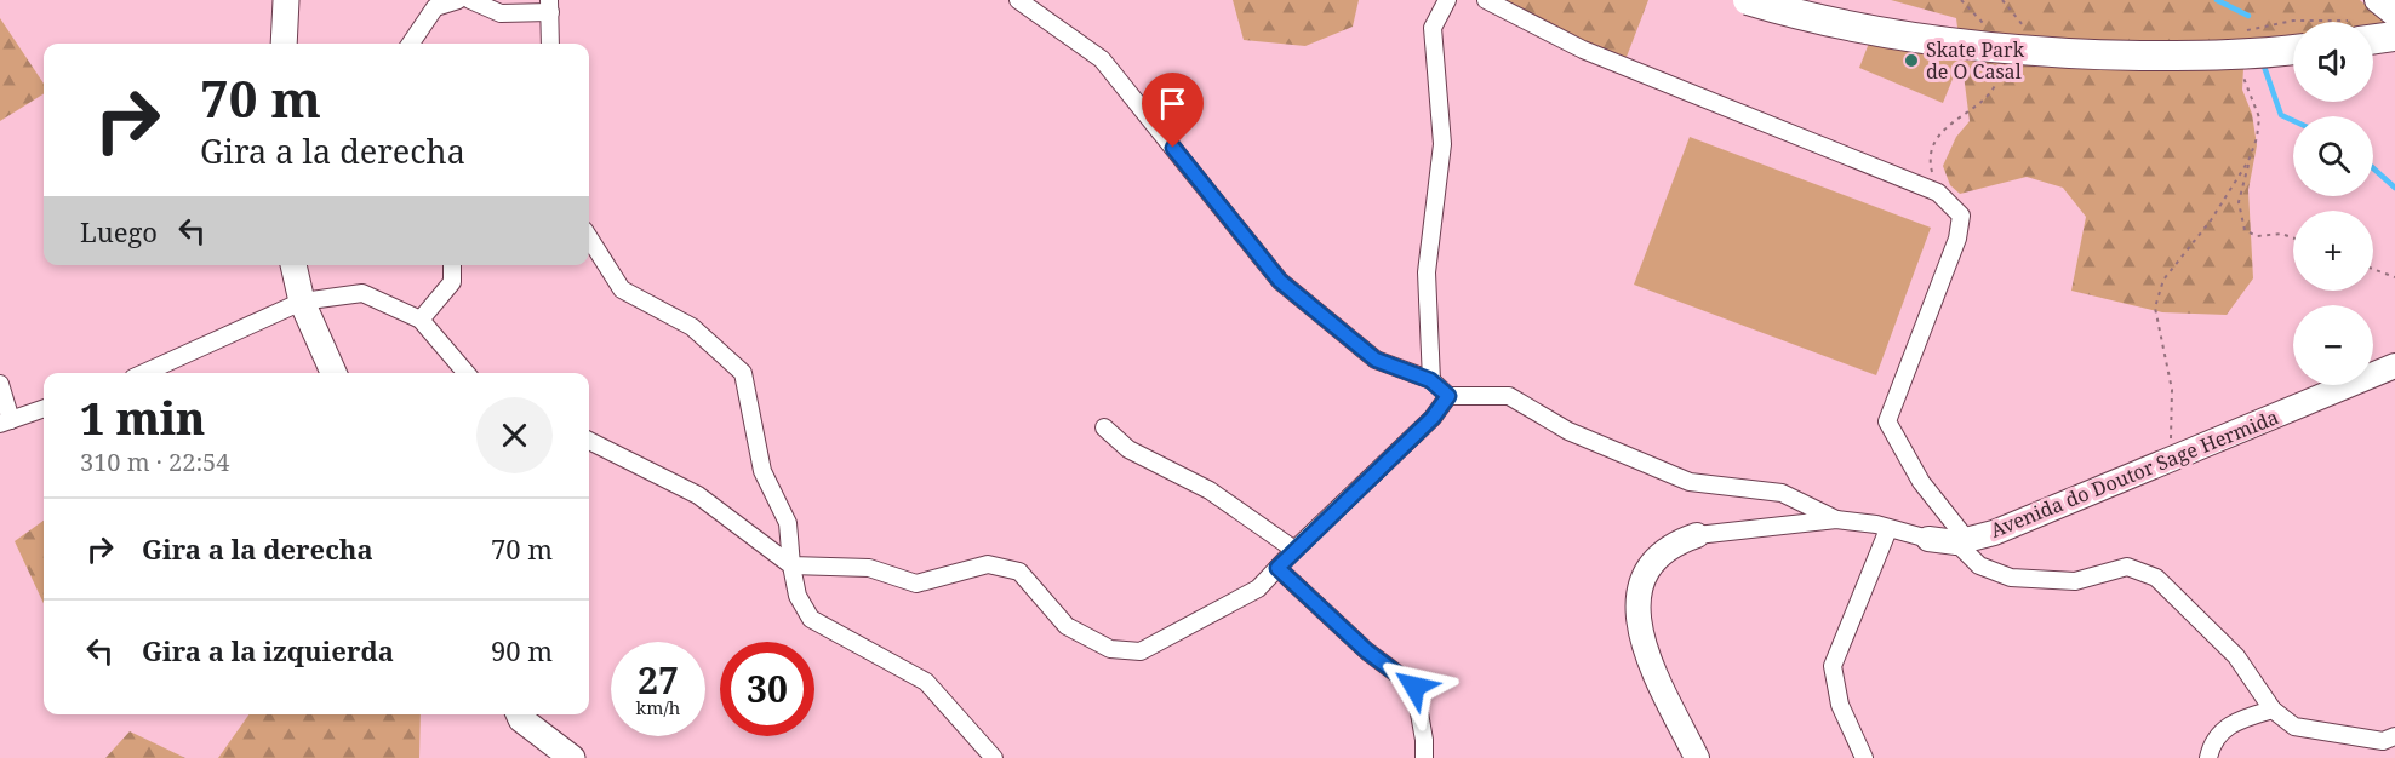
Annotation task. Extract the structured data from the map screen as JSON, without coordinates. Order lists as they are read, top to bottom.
{
  "streets": {
    "street": ["Avenida do Doutor Sage Hermida"]
  },
  "places": ["Skate Park de O Casal"],
  "page": {
    "map_buttons": ["+", "−"],
    "turn": ["70 m", "Gira a la derecha"],
    "then": "Luego",
    "heading": ["1 min", "310 m · 22:54"],
    "list": [
      {
        "name": "Gira a la derecha",
        "value": "70 m"
      },
      {
        "name": "Gira a la izquierda",
        "value": "90 m"
      }
    ],
    "speed": "27 km/h",
    "limit": "30"
  }
}
